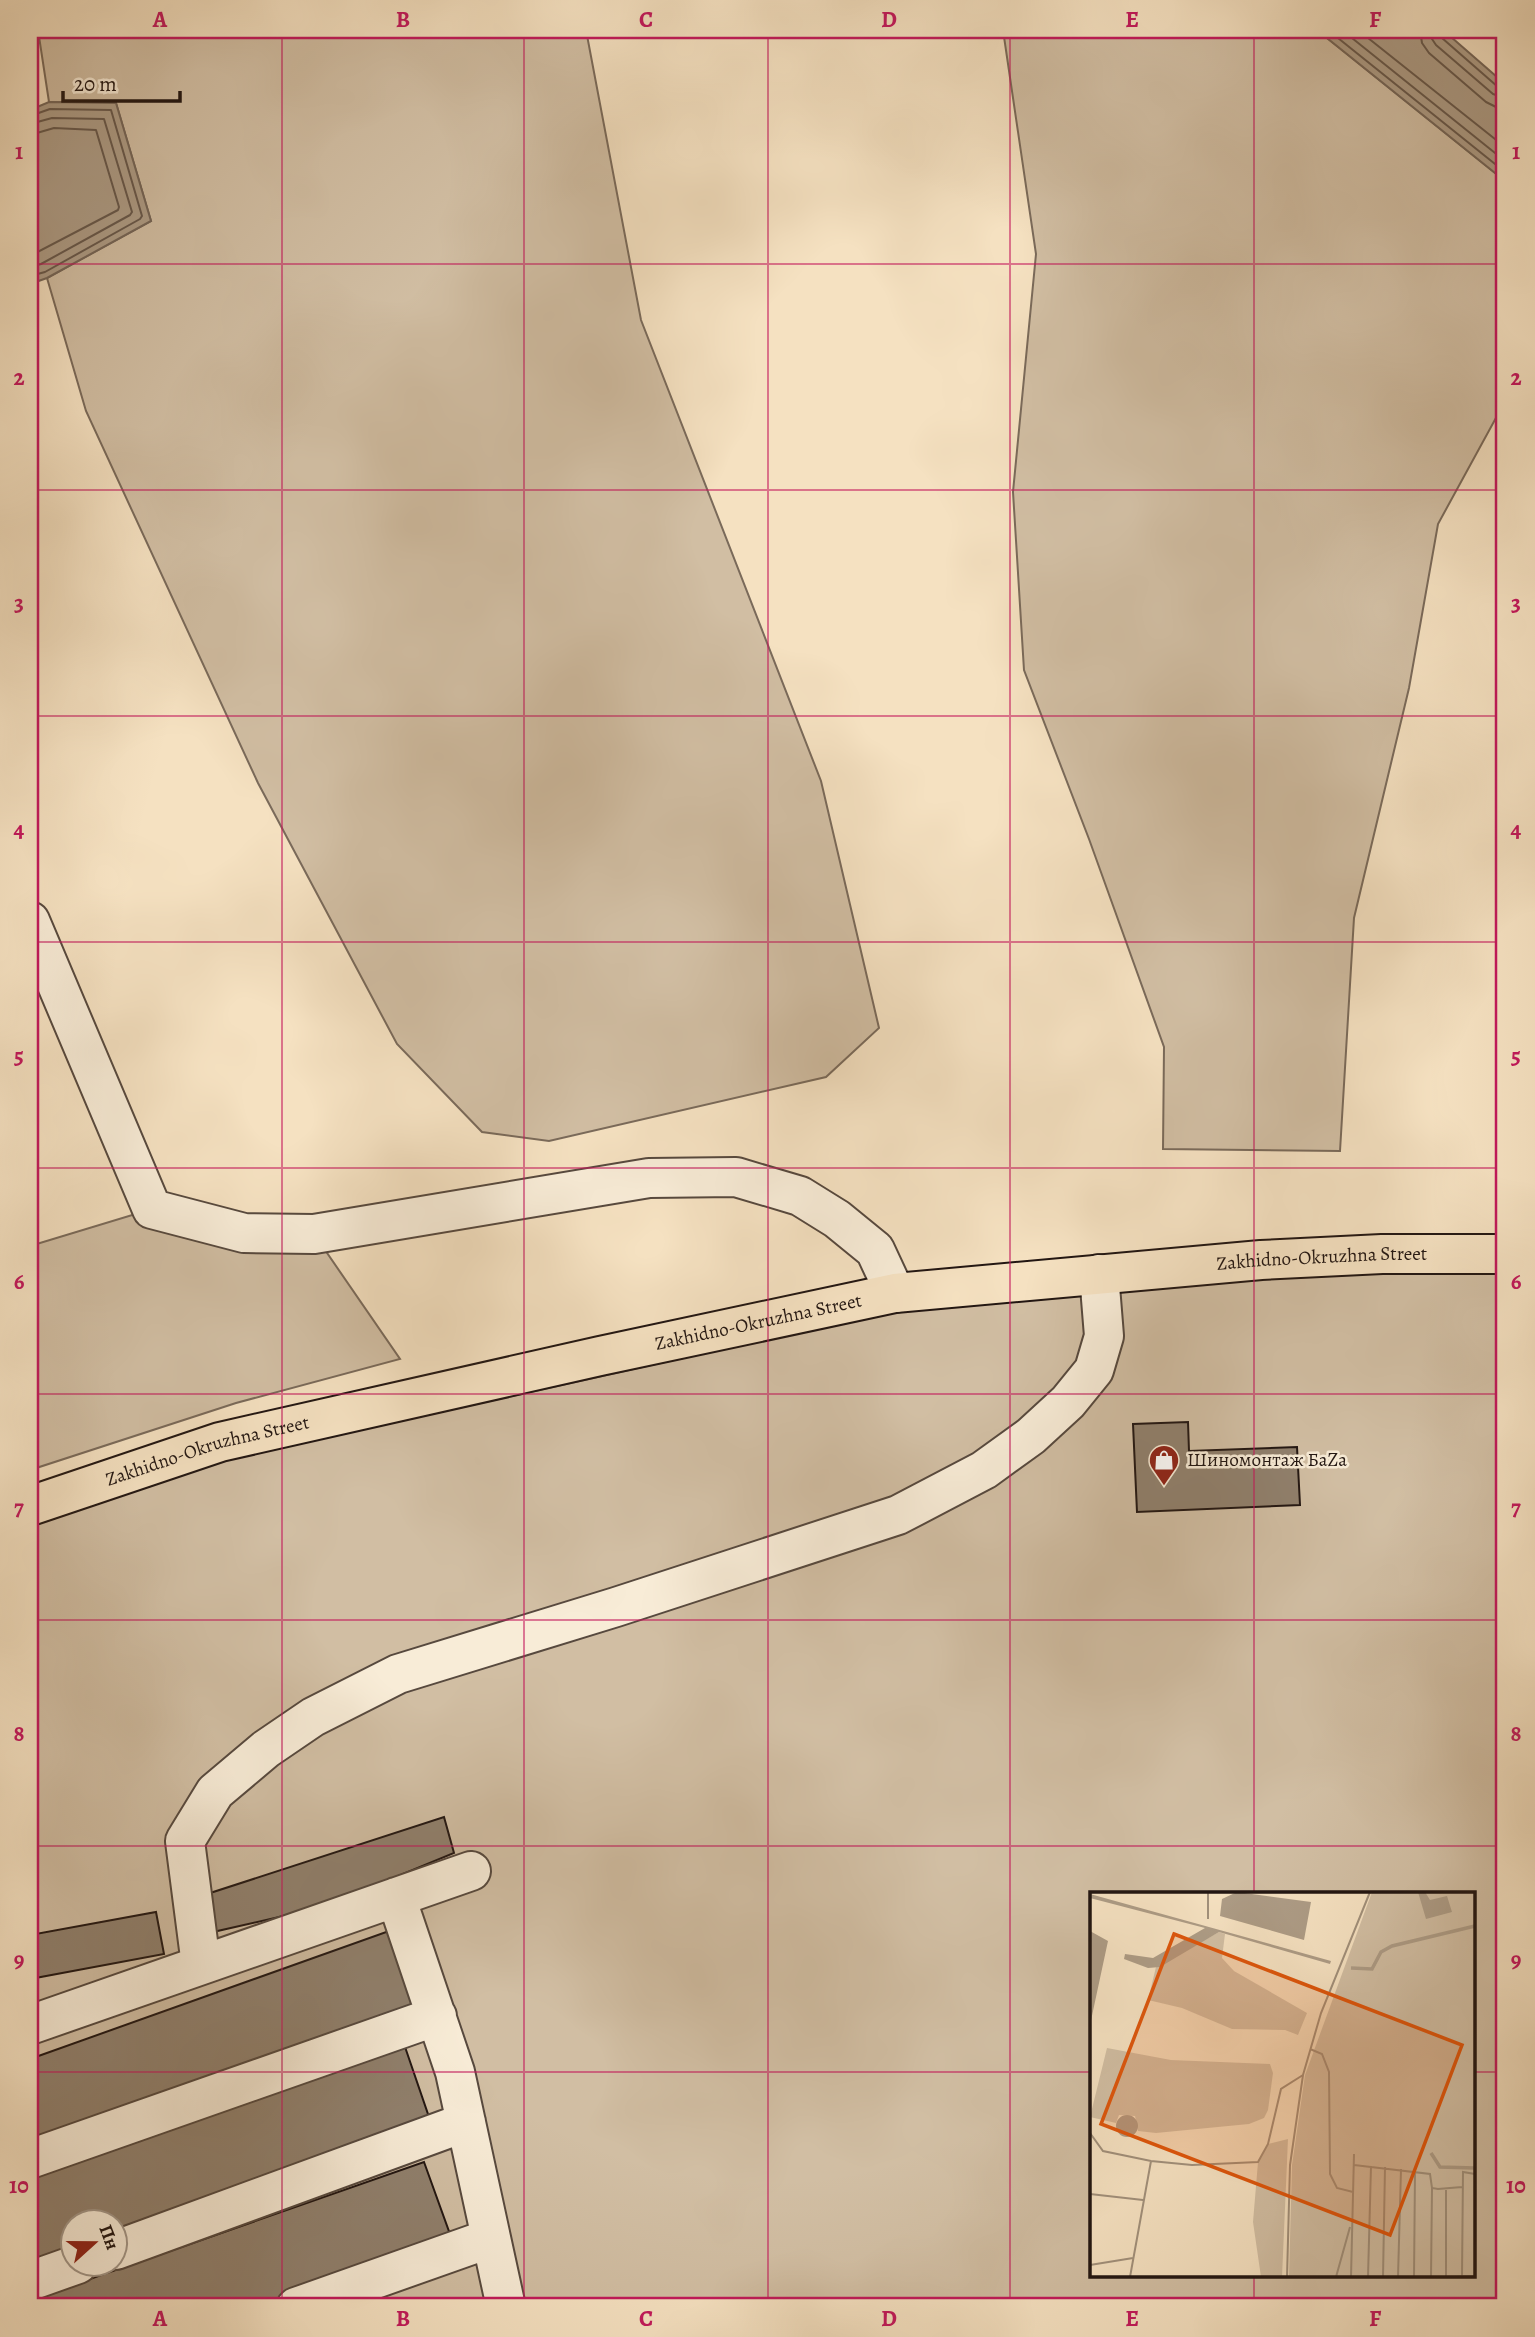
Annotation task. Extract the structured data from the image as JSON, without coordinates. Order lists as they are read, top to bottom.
{
  "streets": {
    "main road": ["Zakhidno-Okruzhna Street"]
  },
  "places": {
    "shop": ["Шиномонтаж БаZa"]
  },
  "scale_bar": "20 m",
  "north": "right",
  "grid": {
    "columns": [
      "A",
      "B",
      "C",
      "D",
      "E",
      "F"
    ],
    "rows": [
      "1",
      "2",
      "3",
      "4",
      "5",
      "6",
      "7",
      "8",
      "9",
      "10"
    ]
  }
}
